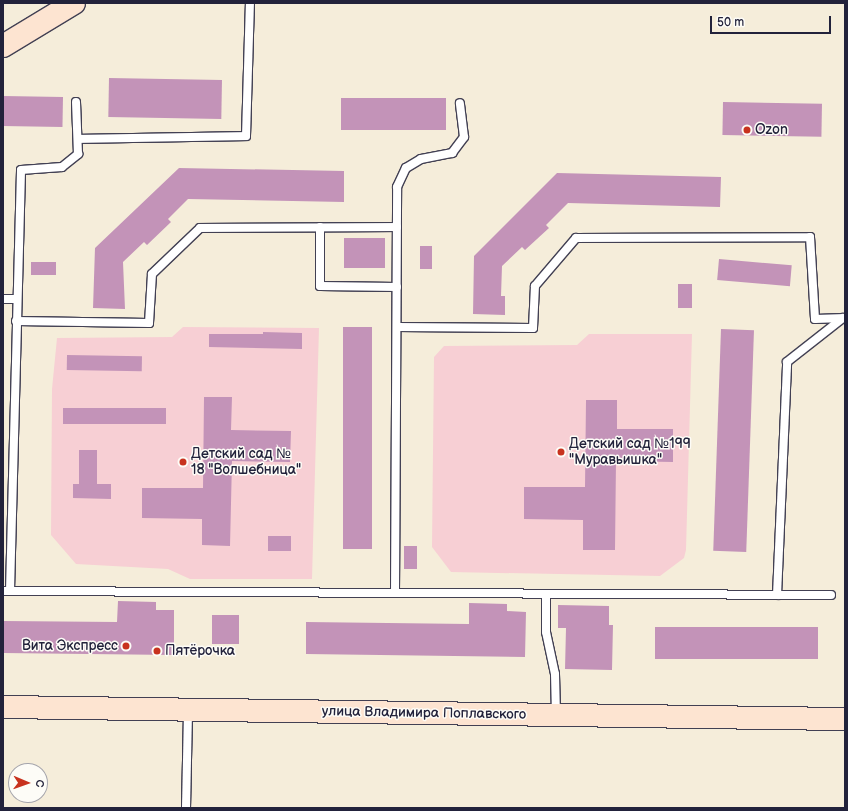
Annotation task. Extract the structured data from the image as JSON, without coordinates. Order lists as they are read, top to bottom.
{
  "streets": {
    "street": ["улица Владимира Поплавского"]
  },
  "places": [
    "Ozon",
    "Детский сад №199 \"Муравьишка\"",
    "Детский сад № 18 \"Волшебница\"",
    "Вита Экспресс",
    "Пятёрочка"
  ],
  "scale_bar": "50 m",
  "north": "right"
}
